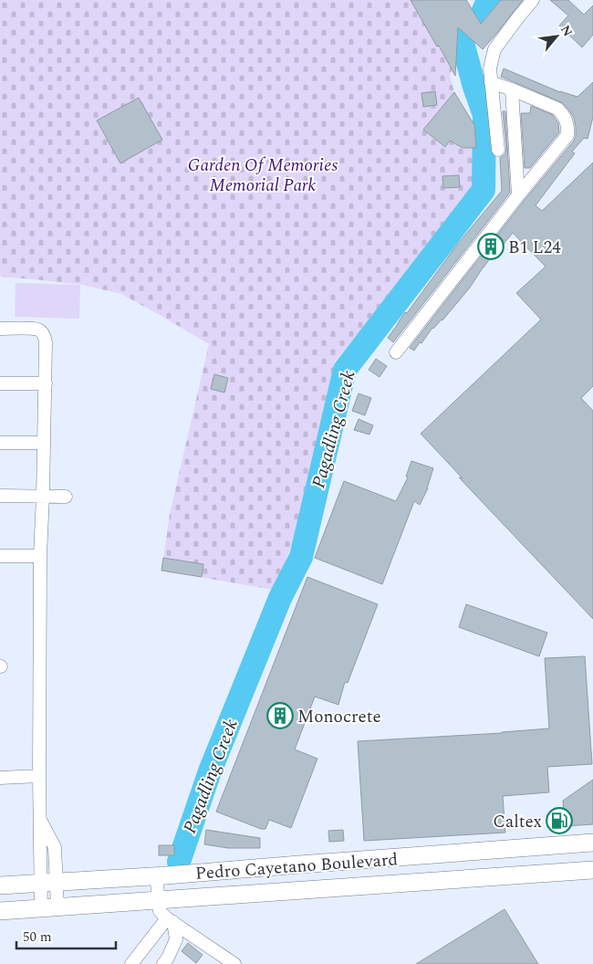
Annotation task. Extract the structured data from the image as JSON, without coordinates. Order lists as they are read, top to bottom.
{
  "streets": {
    "main road": ["Pedro Cayetano Boulevard"]
  },
  "water": ["Pagadling Creek"],
  "parks": ["Garden Of Memories Memorial Park"],
  "places": {
    "building": ["B1 L24", "Monocrete"],
    "fuel station": ["Caltex"]
  },
  "scale_bar": "50 m",
  "north": "top right"
}
